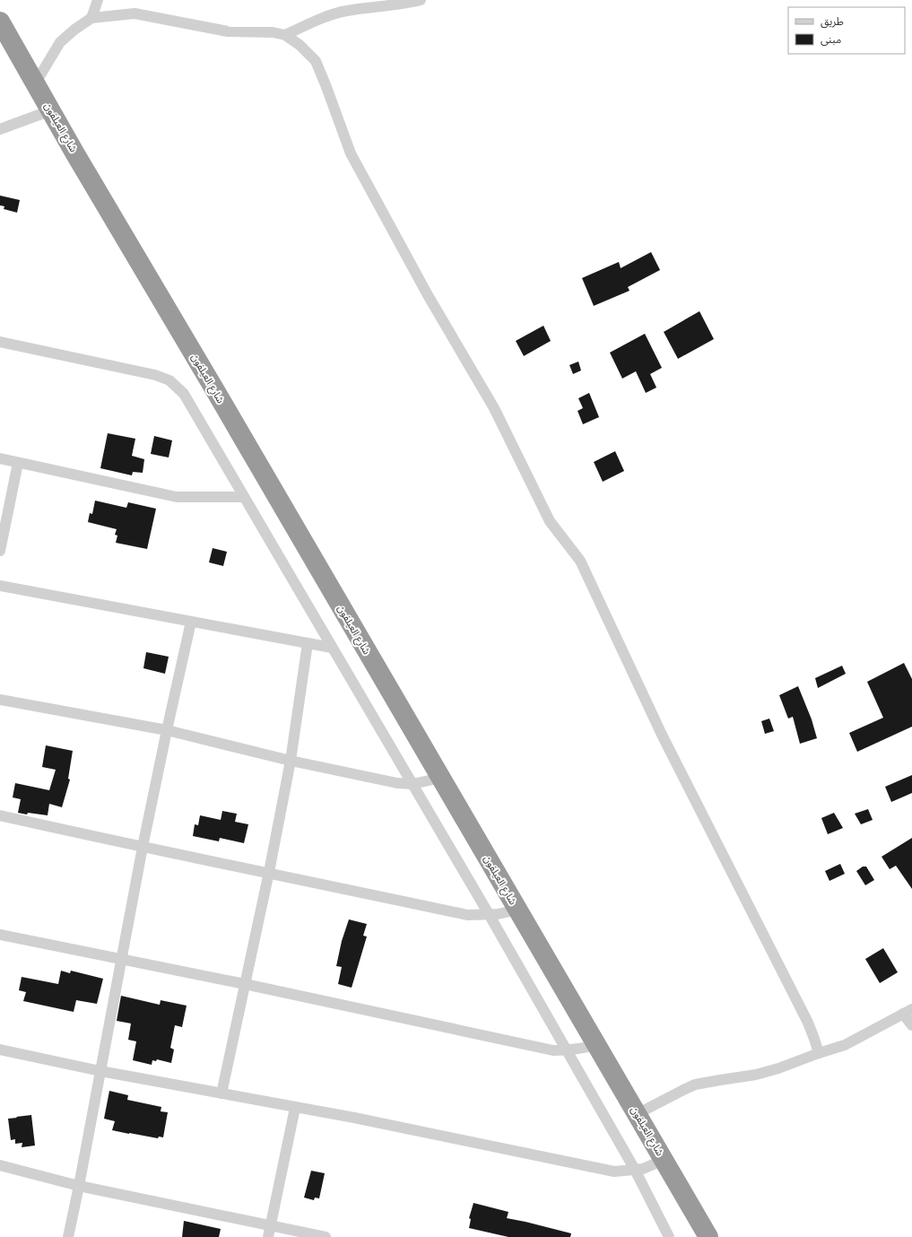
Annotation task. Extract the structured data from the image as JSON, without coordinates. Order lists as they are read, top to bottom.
{
  "streets": {
    "highway": ["شارع العيلفون"]
  },
  "legend": ["طريق", "مبنى"]
}
